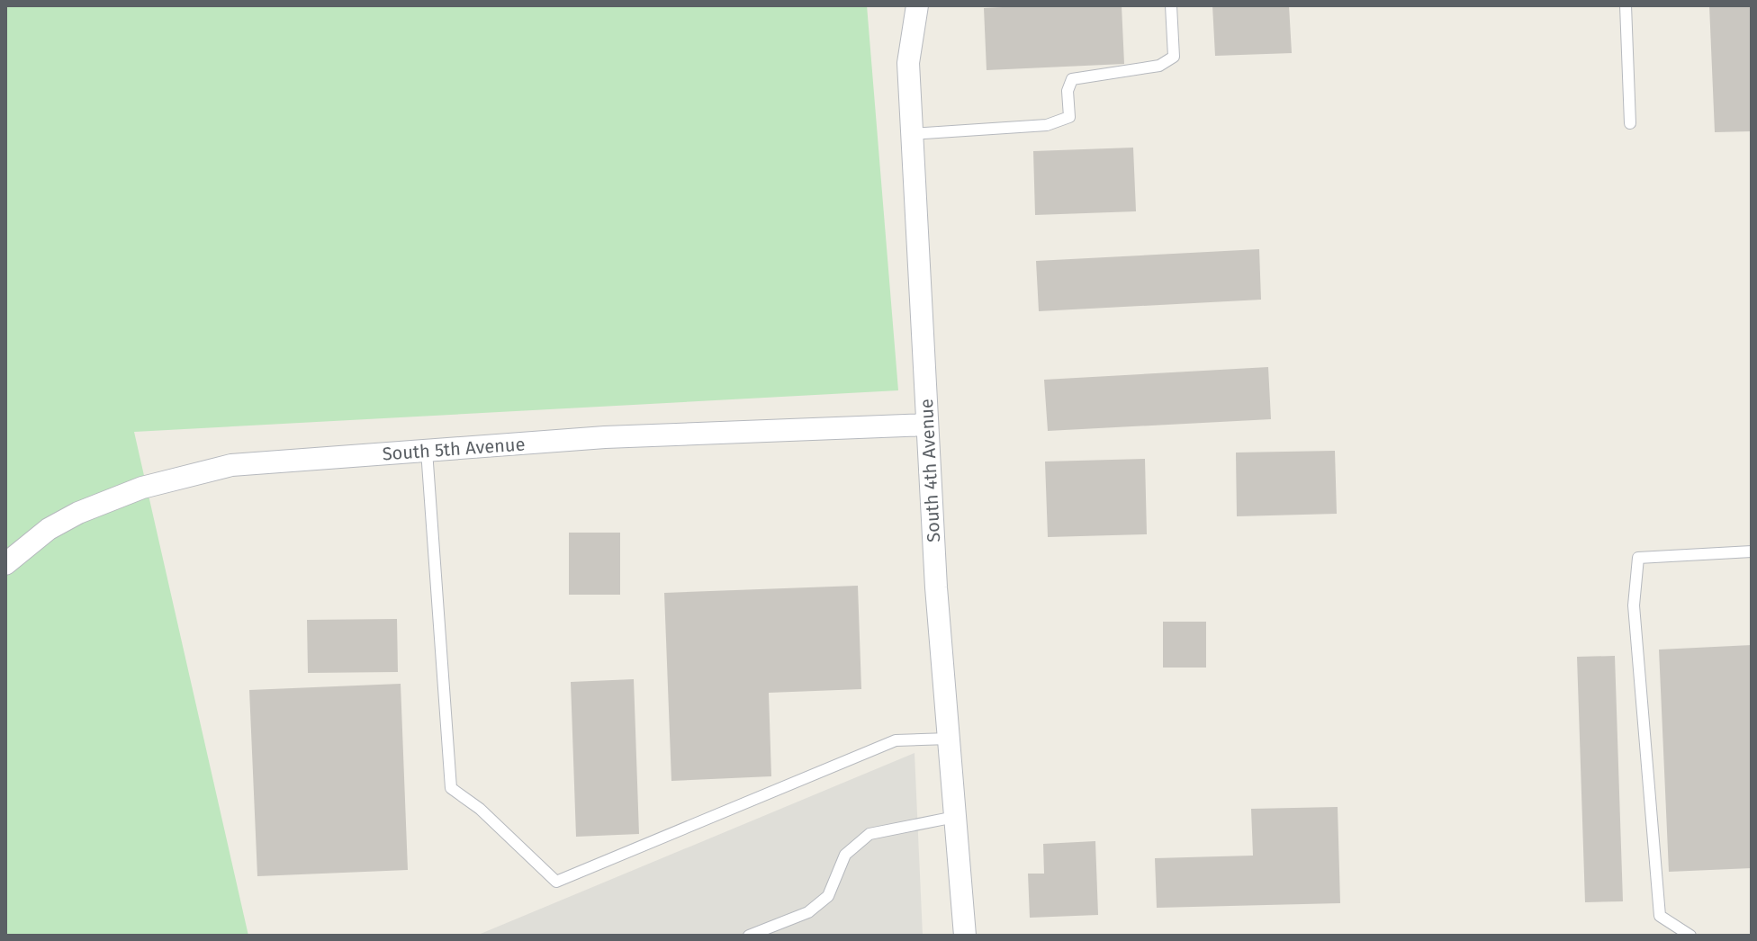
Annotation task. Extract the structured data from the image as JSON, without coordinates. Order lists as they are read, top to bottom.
{
  "streets": {
    "street": ["South 5th Avenue", "South 4th Avenue"]
  },
  "crossings": [
    ["South 5th Avenue", "South 4th Avenue"]
  ]
}
